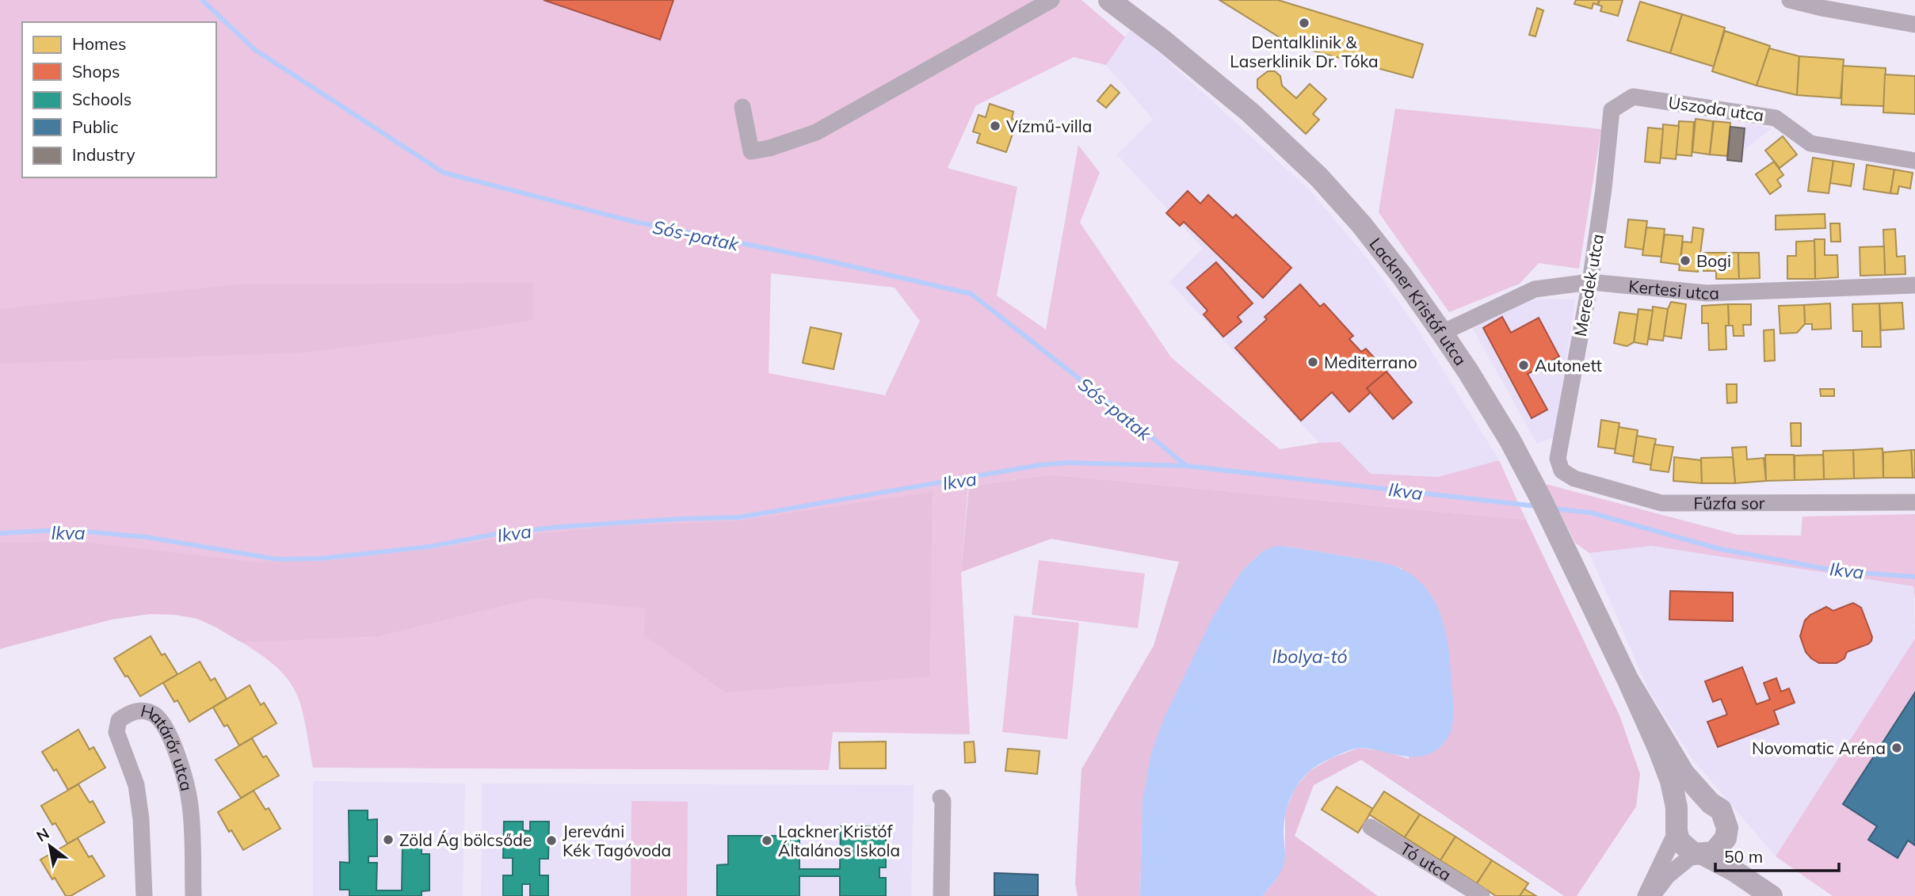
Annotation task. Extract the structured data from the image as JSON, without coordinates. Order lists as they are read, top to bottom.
{
  "streets": {
    "street": [
      "Uszoda utca",
      "Meredek utca",
      "Kertesi utca",
      "Lackner Kristóf utca",
      "Fűzfa sor",
      "Határőr utca",
      "Tó utca"
    ]
  },
  "crossings": [
    ["Uszoda utca", "Meredek utca"],
    ["Meredek utca", "Kertesi utca"],
    ["Meredek utca", "Fűzfa sor"],
    ["Kertesi utca", "Lackner Kristóf utca"]
  ],
  "water": ["Sós-patak", "Ikva", "Ibolya-tó"],
  "places": [
    "Dentalklinik & Laserklinik Dr. Tóka",
    "Vízmű-villa",
    "Bogi",
    "Mediterrano",
    "Autonett",
    "Novomatic Aréna",
    "Zöld Ág bölcsőde",
    "Jereváni Kék Tagóvoda",
    "Lackner Kristóf Általános Iskola"
  ],
  "legend": [
    "Homes",
    "Shops",
    "Schools",
    "Public",
    "Industry"
  ],
  "scale_bar": "50 m",
  "north": "top left"
}
